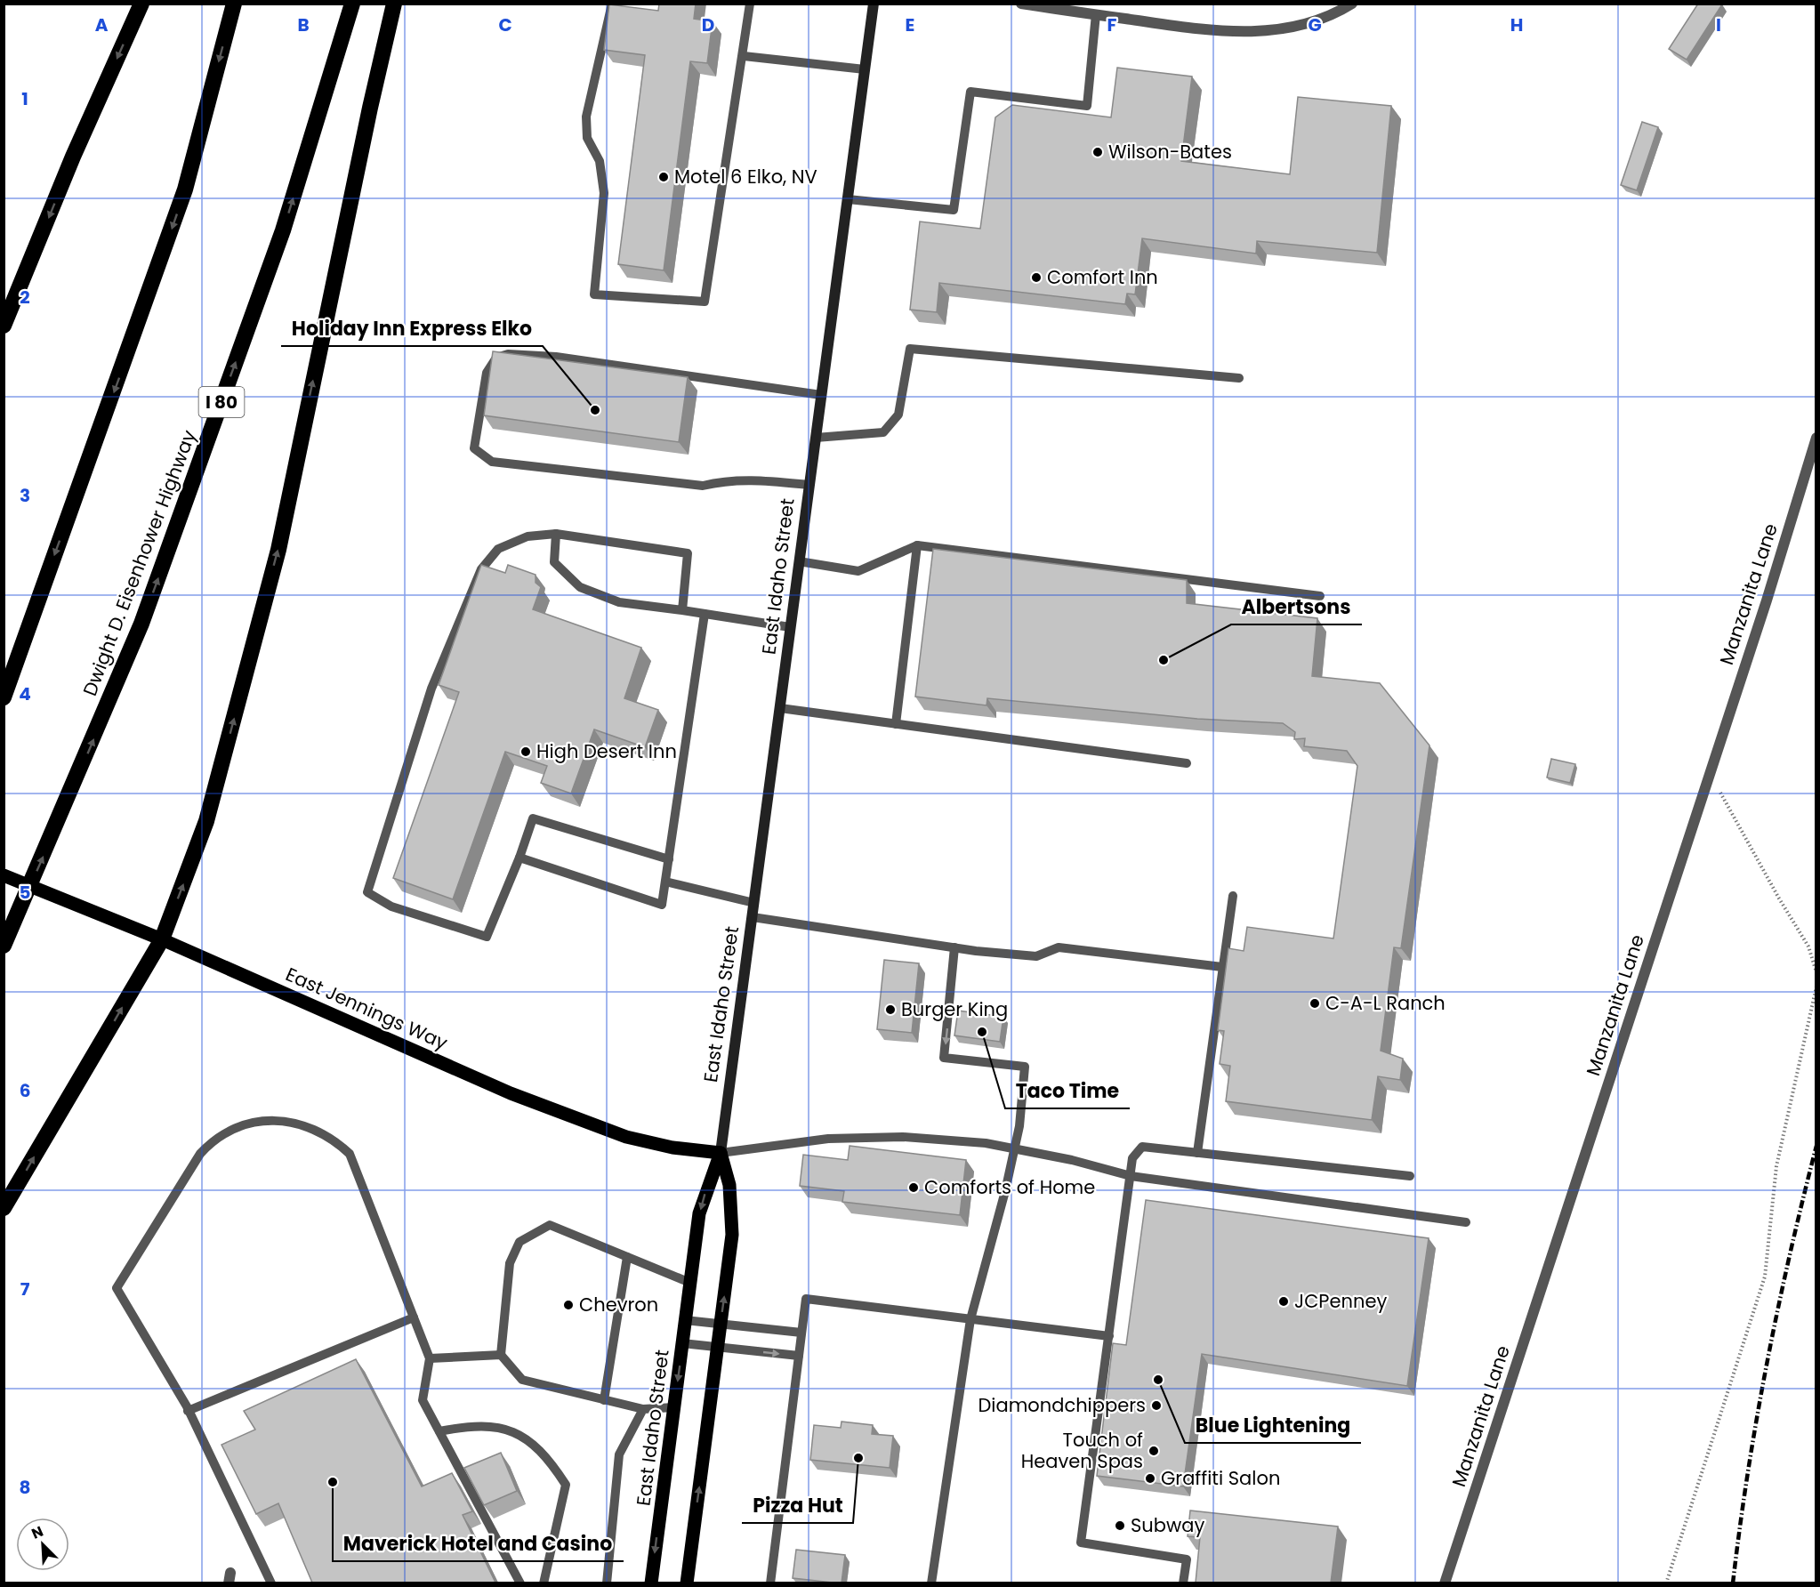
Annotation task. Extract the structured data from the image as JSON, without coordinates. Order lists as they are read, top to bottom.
{
  "streets": {
    "highway": ["I 80", "Dwight D. Eisenhower Highway"],
    "main road": ["East Idaho Street", "East Jennings Way"],
    "street": ["Manzanita Lane"]
  },
  "crossings": [
    ["East Idaho Street", "East Jennings Way"]
  ],
  "places": [
    "Wilson-Bates",
    "Motel 6 Elko, NV",
    "Comfort Inn",
    "Holiday Inn Express Elko",
    "Albertsons",
    "High Desert Inn",
    "C-A-L Ranch",
    "Burger King",
    "Taco Time",
    "Comforts of Home",
    "JCPenney",
    "Chevron",
    "Blue Lightening",
    "Diamondchippers",
    "Touch of Heaven Spas",
    "Pizza Hut",
    "Graffiti Salon",
    "Maverick Hotel and Casino",
    "Subway"
  ],
  "north": "top left",
  "grid": {
    "columns": [
      "A",
      "B",
      "C",
      "D",
      "E",
      "F",
      "G",
      "H",
      "I"
    ],
    "rows": [
      "1",
      "2",
      "3",
      "4",
      "5",
      "6",
      "7",
      "8"
    ]
  }
}
